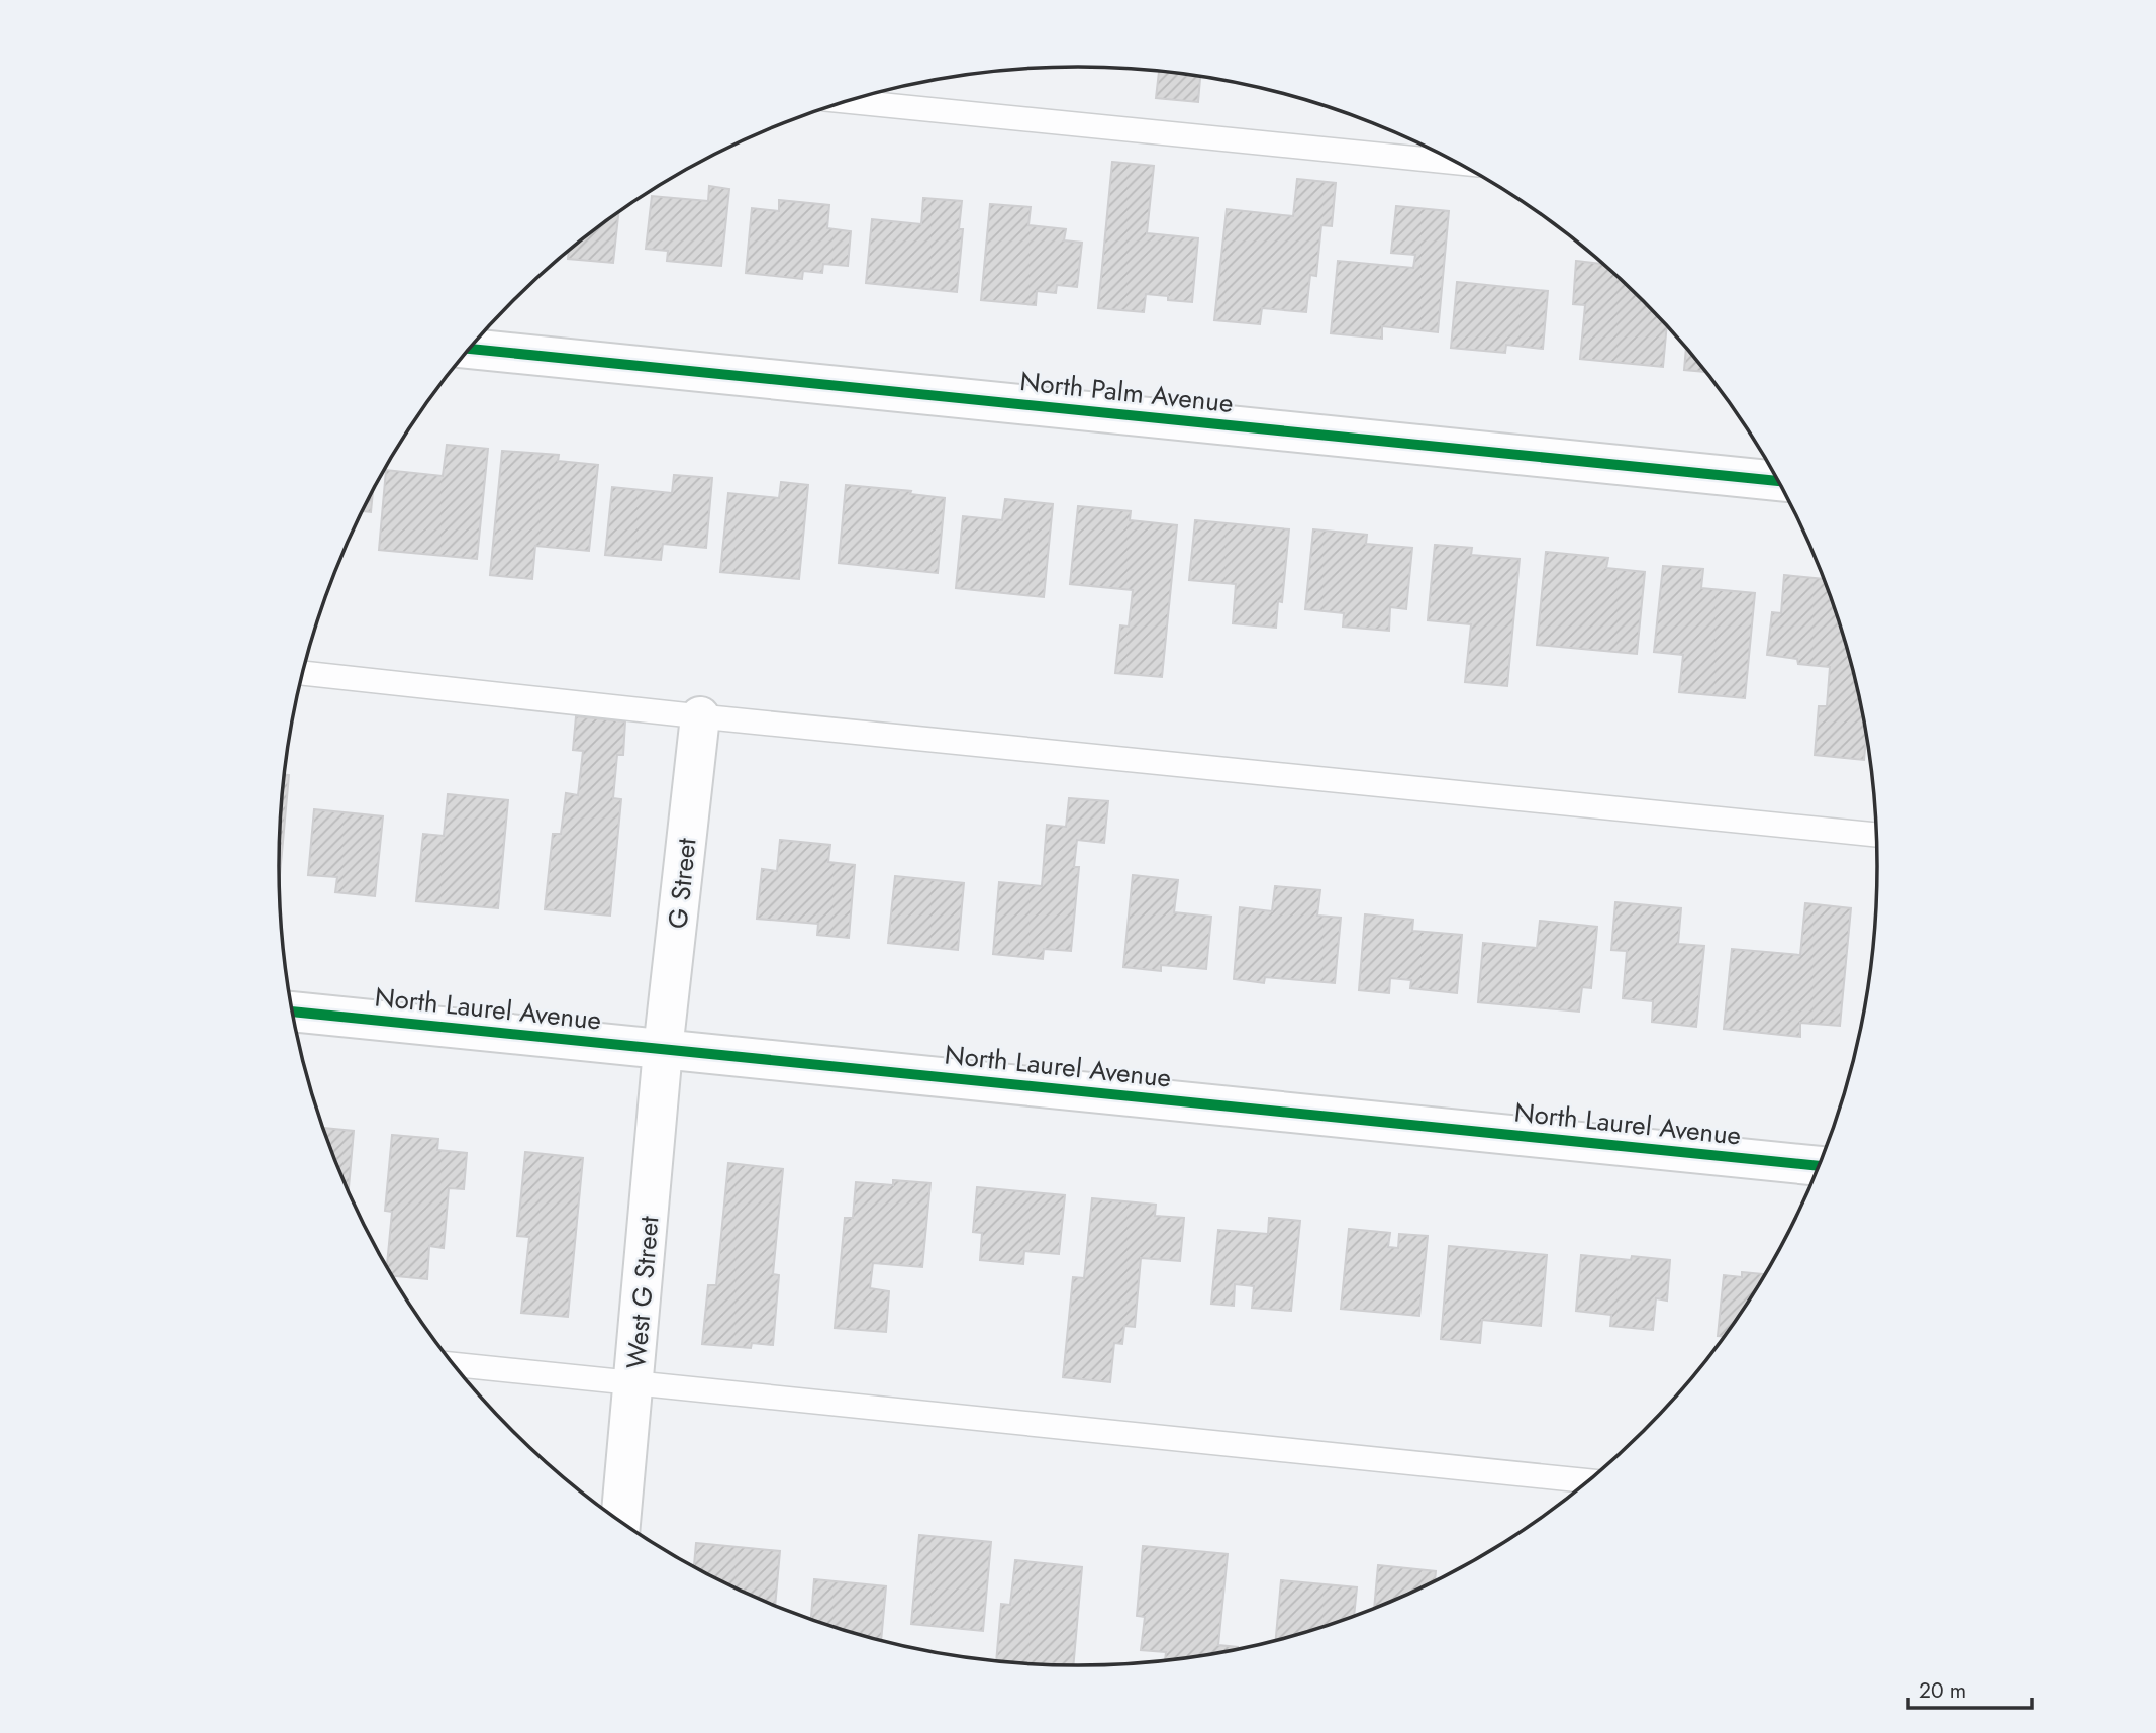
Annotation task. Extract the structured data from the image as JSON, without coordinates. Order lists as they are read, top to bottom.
{
  "streets": {
    "street": [
      "North Palm Avenue",
      "G Street",
      "North Laurel Avenue",
      "West G Street"
    ]
  },
  "crossings": [
    ["G Street", "North Laurel Avenue"],
    ["G Street", "West G Street"],
    ["North Laurel Avenue", "West G Street"]
  ],
  "scale_bar": "20 m"
}
